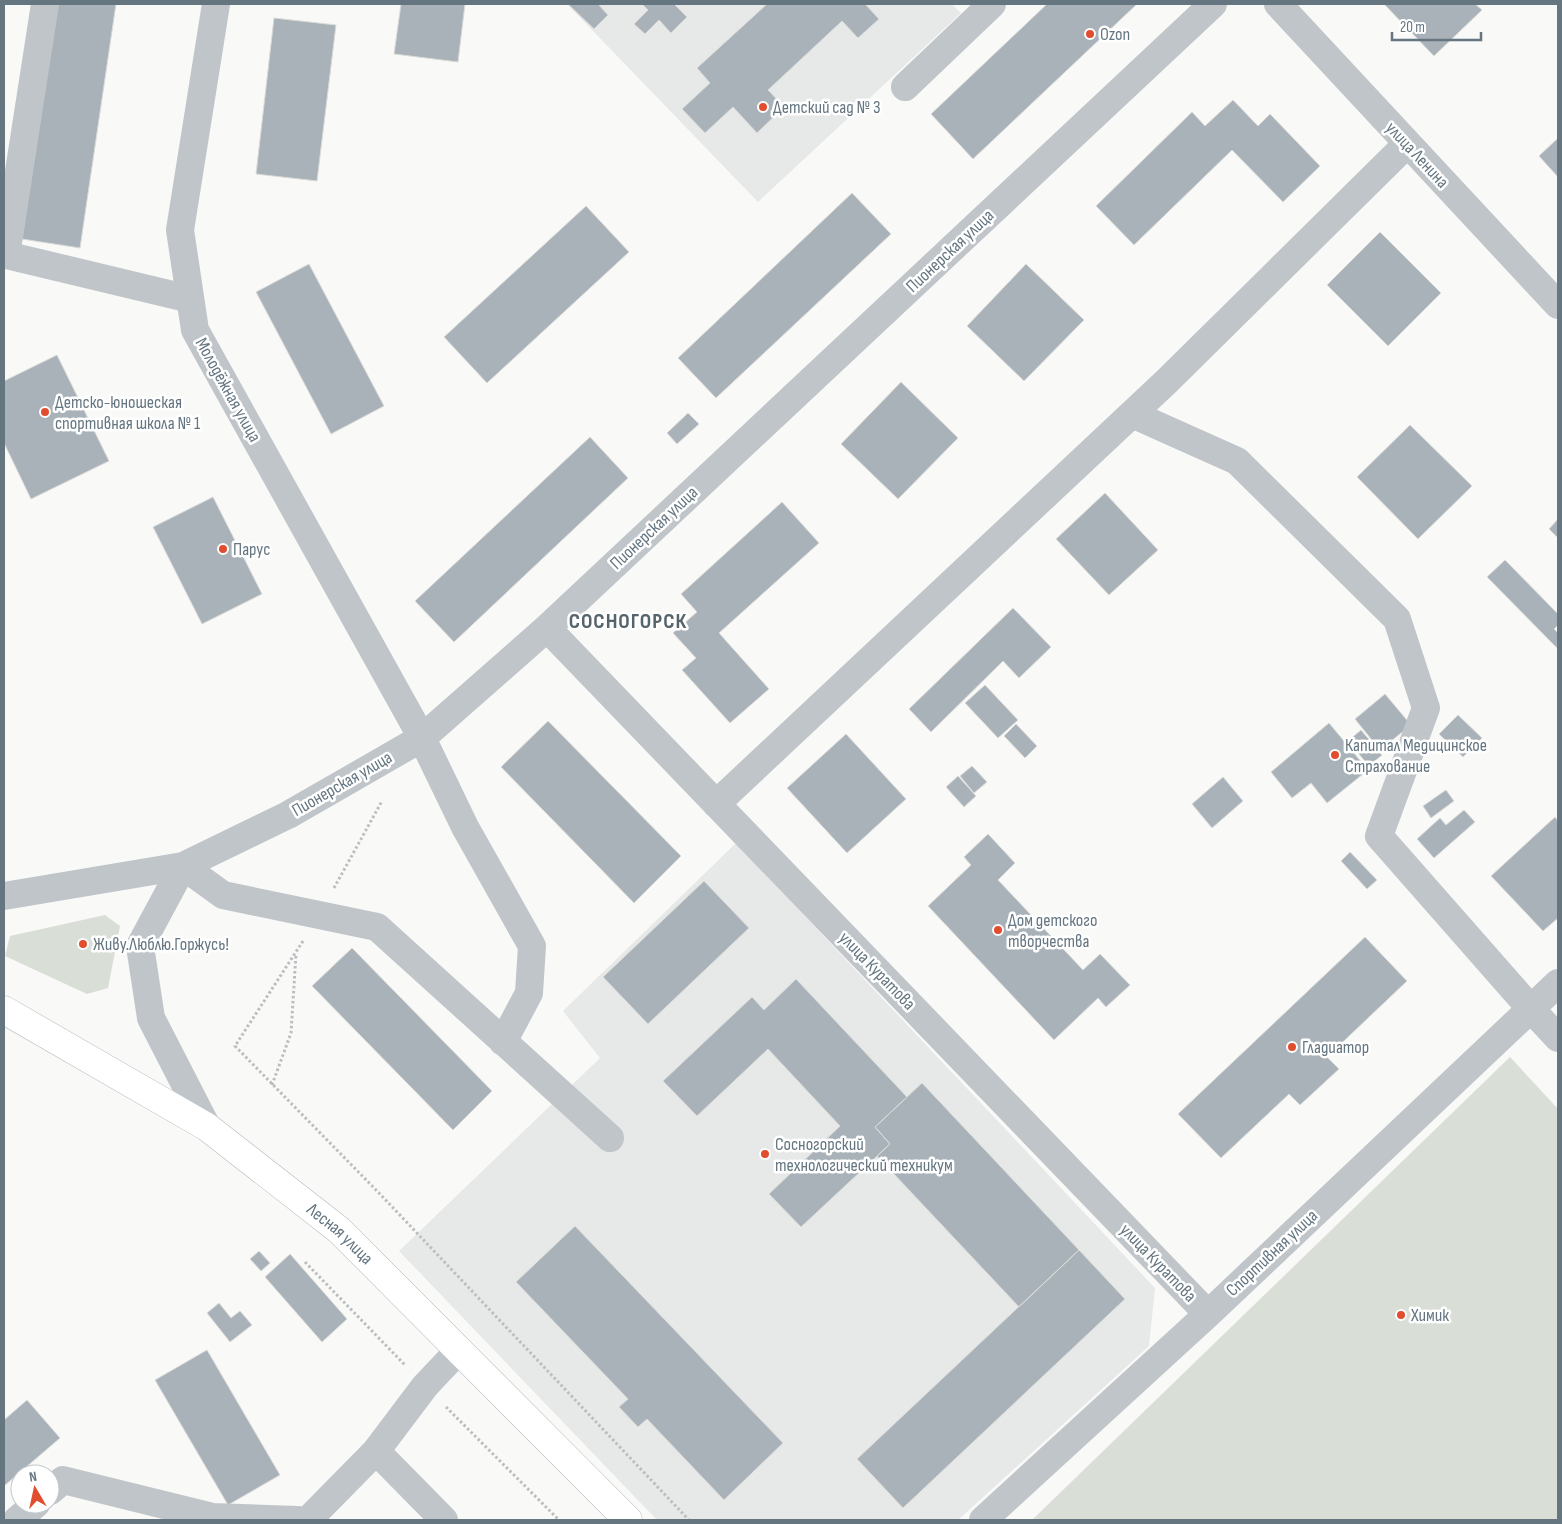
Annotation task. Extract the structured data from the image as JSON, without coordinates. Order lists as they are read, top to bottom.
{
  "streets": {
    "main road": ["Лесная улица"],
    "street": [
      "улица Ленина",
      "Пионерская улица",
      "Молодёжная улица",
      "улица Куратова",
      "Спортивная улица"
    ]
  },
  "crossings": [
    ["Пионерская улица", "Молодёжная улица"],
    ["Пионерская улица", "улица Куратова"],
    ["улица Куратова", "Спортивная улица"]
  ],
  "districts": ["СОСНОГОРСК"],
  "places": [
    "Ozon",
    "Детский сад № 3",
    "Детско-юношеская спортивная школа № 1",
    "Парус",
    "Капитал Медицинское Страхование",
    "Дом детского творчества",
    "Живу.Люблю.Горжусь!",
    "Гладиатор",
    "Сосногорский технологический техникум",
    "Химик"
  ],
  "scale_bar": "20 m",
  "north": "top"
}
